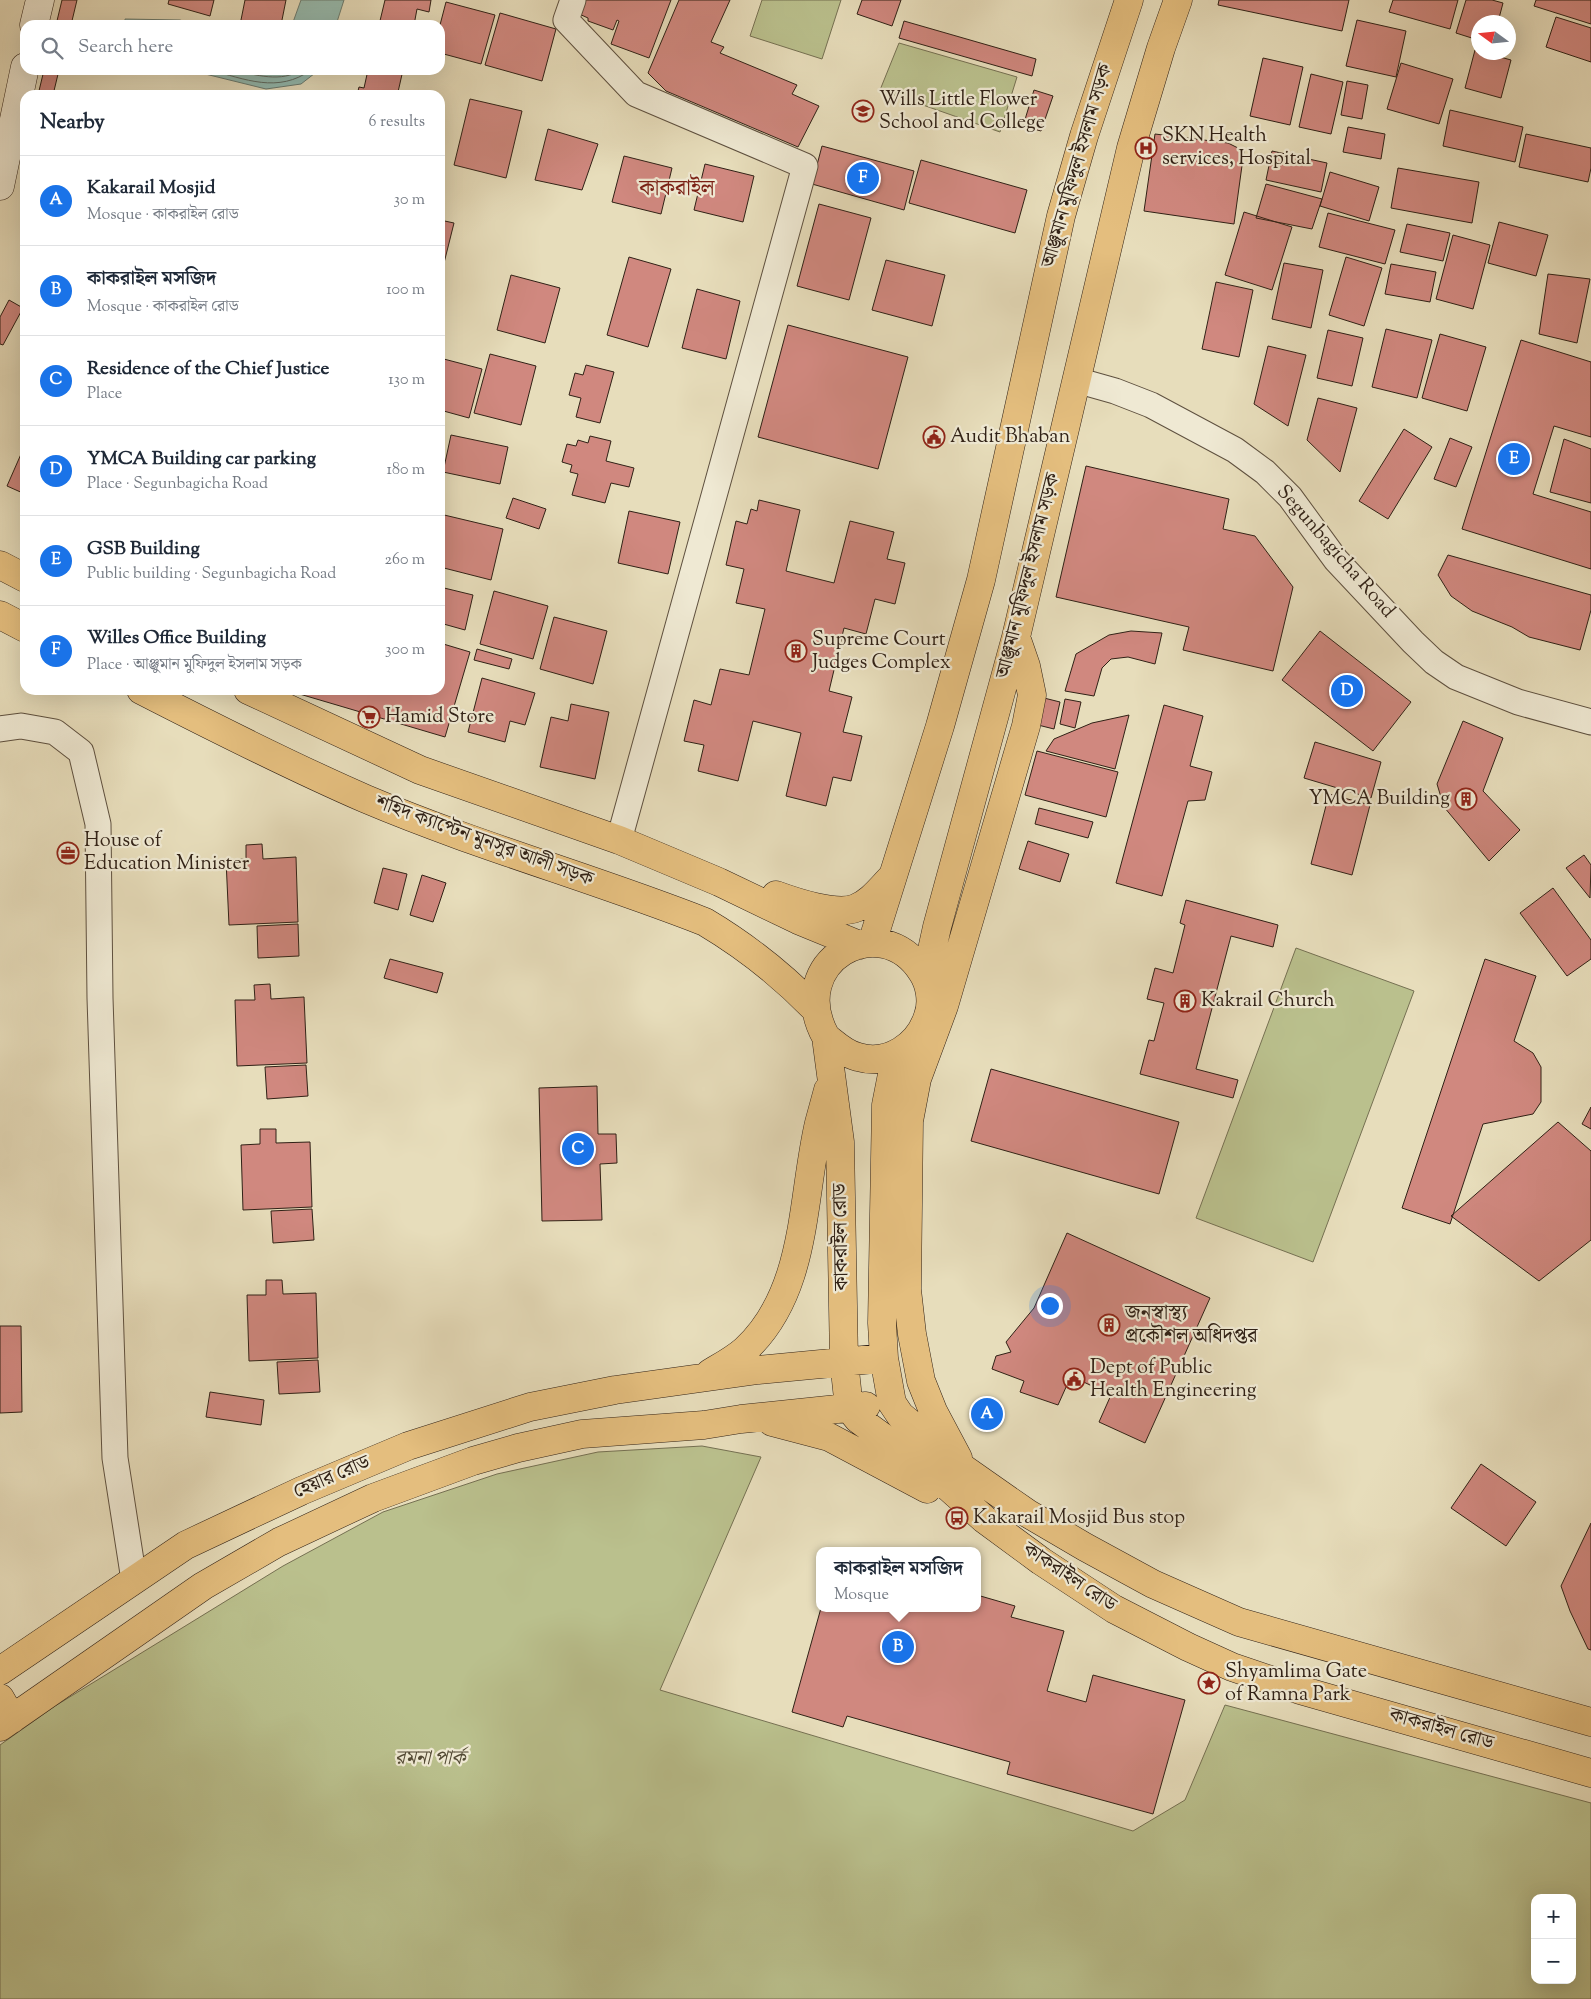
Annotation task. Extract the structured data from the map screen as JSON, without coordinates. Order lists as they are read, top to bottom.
{
  "streets": {
    "main road": [
      "আঞ্জুমান মুফিদুল ইসলাম সড়ক",
      "শহিদ ক্যাপ্টেন মুনসুর আলী সড়ক",
      "কাকরাইল রোড",
      "হেয়ার রোড"
    ],
    "street": ["Segunbagicha Road"]
  },
  "crossings": [
    ["আঞ্জুমান মুফিদুল ইসলাম সড়ক", "Segunbagicha Road"],
    ["আঞ্জুমান মুফিদুল ইসলাম সড়ক", "শহিদ ক্যাপ্টেন মুনসুর আলী সড়ক"],
    ["আঞ্জুমান মুফিদুল ইসলাম সড়ক", "কাকরাইল রোড"],
    ["শহিদ ক্যাপ্টেন মুনসুর আলী সড়ক", "কাকরাইল রোড"],
    ["কাকরাইল রোড", "হেয়ার রোড"]
  ],
  "districts": ["কাকরাইল"],
  "parks": ["রমনা পার্ক"],
  "places": {
    "school or university": ["Wills Little Flower School and College"],
    "hospital": ["SKN Health services, Hospital"],
    "public building": ["Audit Bhaban", "Dept of Public Health Engineering"],
    "building": [
      "Supreme Court Judges Complex",
      "YMCA Building",
      "Kakrail Church",
      "জনস্বাস্থ্য প্রকৌশল অধিদপ্তর"
    ],
    "supermarket": ["Hamid Store"],
    "office": ["House of Education Minister"],
    "bus stop": ["Kakarail Mosjid Bus stop"],
    "place": ["Shyamlima Gate of Ramna Park"]
  },
  "north": "left",
  "page": {
    "search": "Search here",
    "heading": ["Nearby", "6 results"],
    "list": [
      {
        "mark": "A",
        "name": "Kakarail Mosjid",
        "note": "Mosque · কাকরাইল রোড",
        "value": "30 m"
      },
      {
        "mark": "B",
        "name": "কাকরাইল মসজিদ",
        "note": "Mosque · কাকরাইল রোড",
        "value": "100 m"
      },
      {
        "mark": "C",
        "name": "Residence of the Chief Justice",
        "note": "Place",
        "value": "130 m"
      },
      {
        "mark": "D",
        "name": "YMCA Building car parking",
        "note": "Place · Segunbagicha Road",
        "value": "180 m"
      },
      {
        "mark": "E",
        "name": "GSB Building",
        "note": "Public building · Segunbagicha Road",
        "value": "260 m"
      },
      {
        "mark": "F",
        "name": "Willes Office Building",
        "note": "Place · আঞ্জুমান মুফিদুল ইসলাম সড়ক",
        "value": "300 m"
      }
    ],
    "pins": [
      "F",
      "E",
      "D",
      "C",
      "A",
      "B"
    ],
    "popup": ["কাকরাইল মসজিদ", "Mosque"],
    "map_buttons": ["+", "−"]
  }
}
